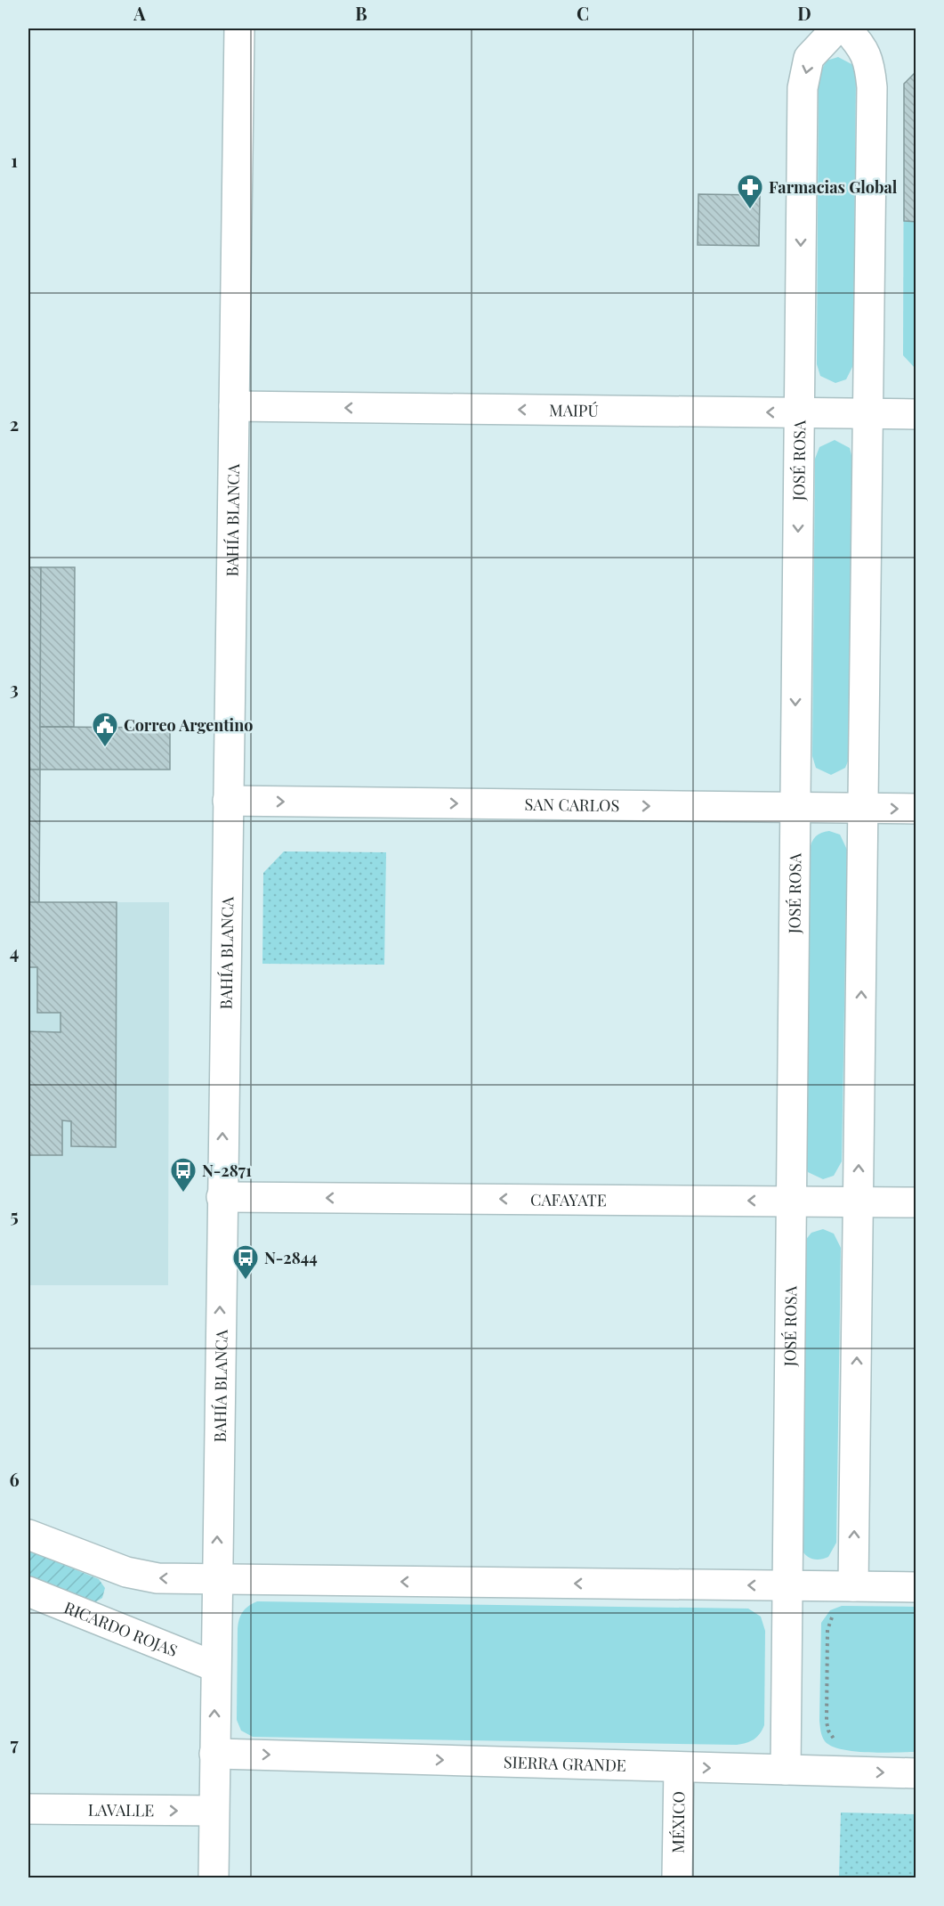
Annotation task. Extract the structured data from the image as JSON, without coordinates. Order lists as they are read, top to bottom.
{
  "streets": {
    "street": [
      "MAIPÚ",
      "JOSÉ ROSA",
      "BAHÍA BLANCA",
      "SAN CARLOS",
      "CAFAYATE",
      "RICARDO ROJAS",
      "SIERRA GRANDE",
      "LAVALLE",
      "MÉXICO"
    ]
  },
  "crossings": [
    ["MAIPÚ", "JOSÉ ROSA"],
    ["MAIPÚ", "BAHÍA BLANCA"],
    ["JOSÉ ROSA", "SAN CARLOS"],
    ["JOSÉ ROSA", "CAFAYATE"],
    ["JOSÉ ROSA", "SIERRA GRANDE"],
    ["BAHÍA BLANCA", "SAN CARLOS"],
    ["BAHÍA BLANCA", "CAFAYATE"],
    ["BAHÍA BLANCA", "RICARDO ROJAS"],
    ["BAHÍA BLANCA", "SIERRA GRANDE"],
    ["BAHÍA BLANCA", "LAVALLE"],
    ["SIERRA GRANDE", "MÉXICO"]
  ],
  "one_way": [
    "MAIPÚ",
    "BAHÍA BLANCA",
    "SAN CARLOS",
    "CAFAYATE"
  ],
  "places": {
    "pharmacy": ["Farmacias Global"],
    "public building": ["Correo Argentino"],
    "bus stop": ["N-2871", "N-2844"]
  },
  "grid": {
    "columns": [
      "A",
      "B",
      "C",
      "D"
    ],
    "rows": [
      "1",
      "2",
      "3",
      "4",
      "5",
      "6",
      "7"
    ]
  }
}
